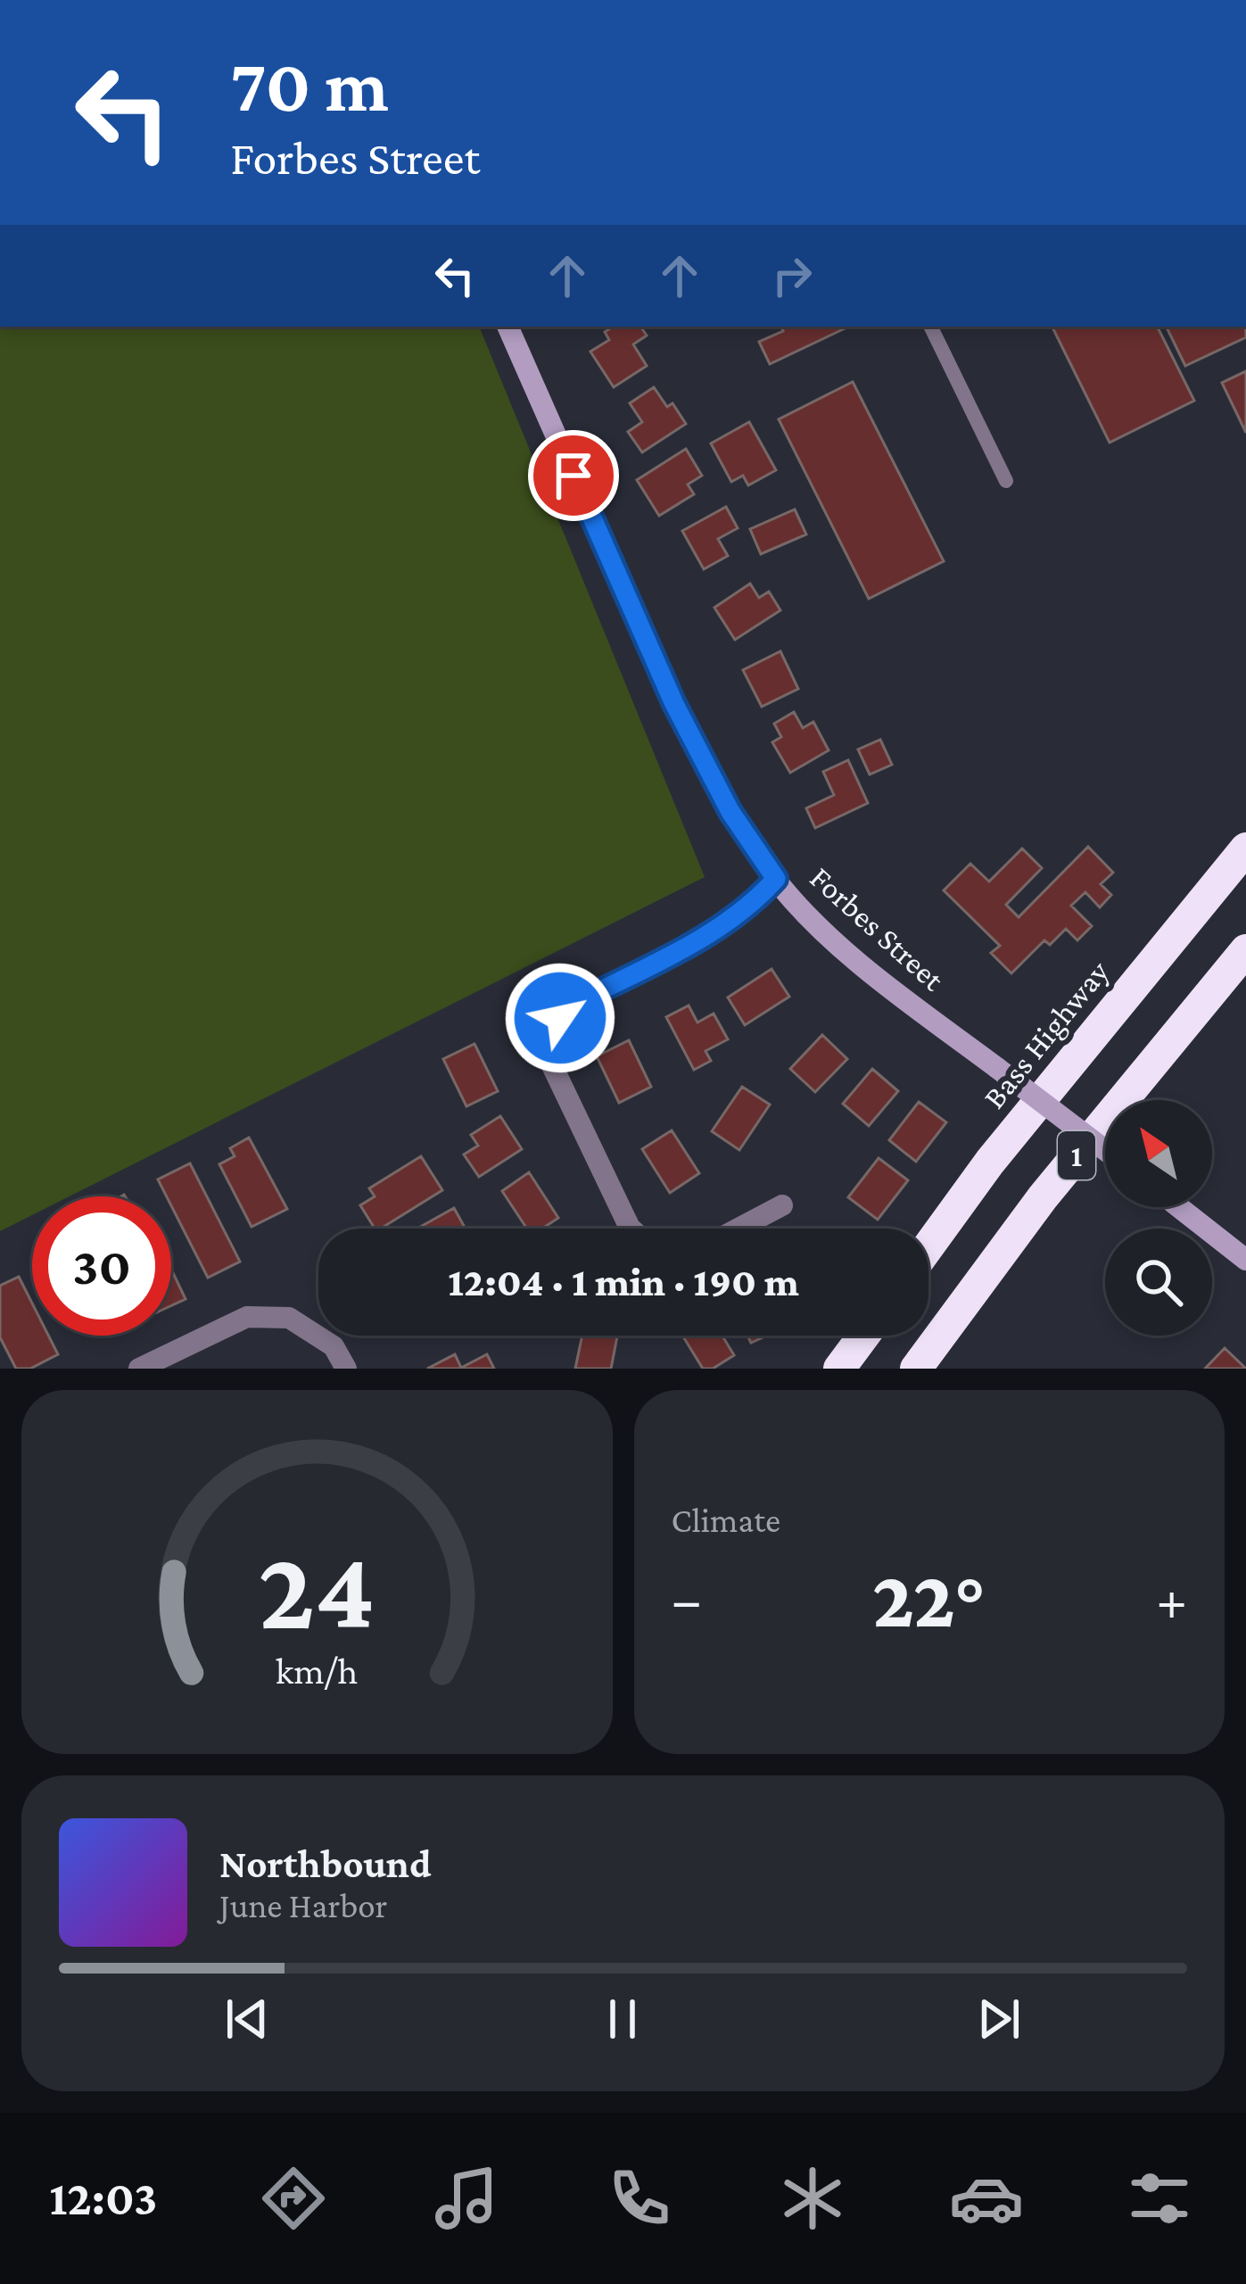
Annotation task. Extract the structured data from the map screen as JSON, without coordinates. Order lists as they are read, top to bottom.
{
  "streets": {
    "highway": ["Bass Highway", "1"],
    "street": ["Forbes Street"]
  },
  "north": "top left",
  "page": {
    "turn": ["70 m", "Forbes Street"],
    "limit": "30",
    "trip": "12:04 · 1 min · 190 m",
    "tile": "Climate",
    "heat": ["−", "22°", "+"],
    "song": ["Northbound", "June Harbor"],
    "tabs": "12:03",
    "gauge": ["24", "km/h"]
  }
}
